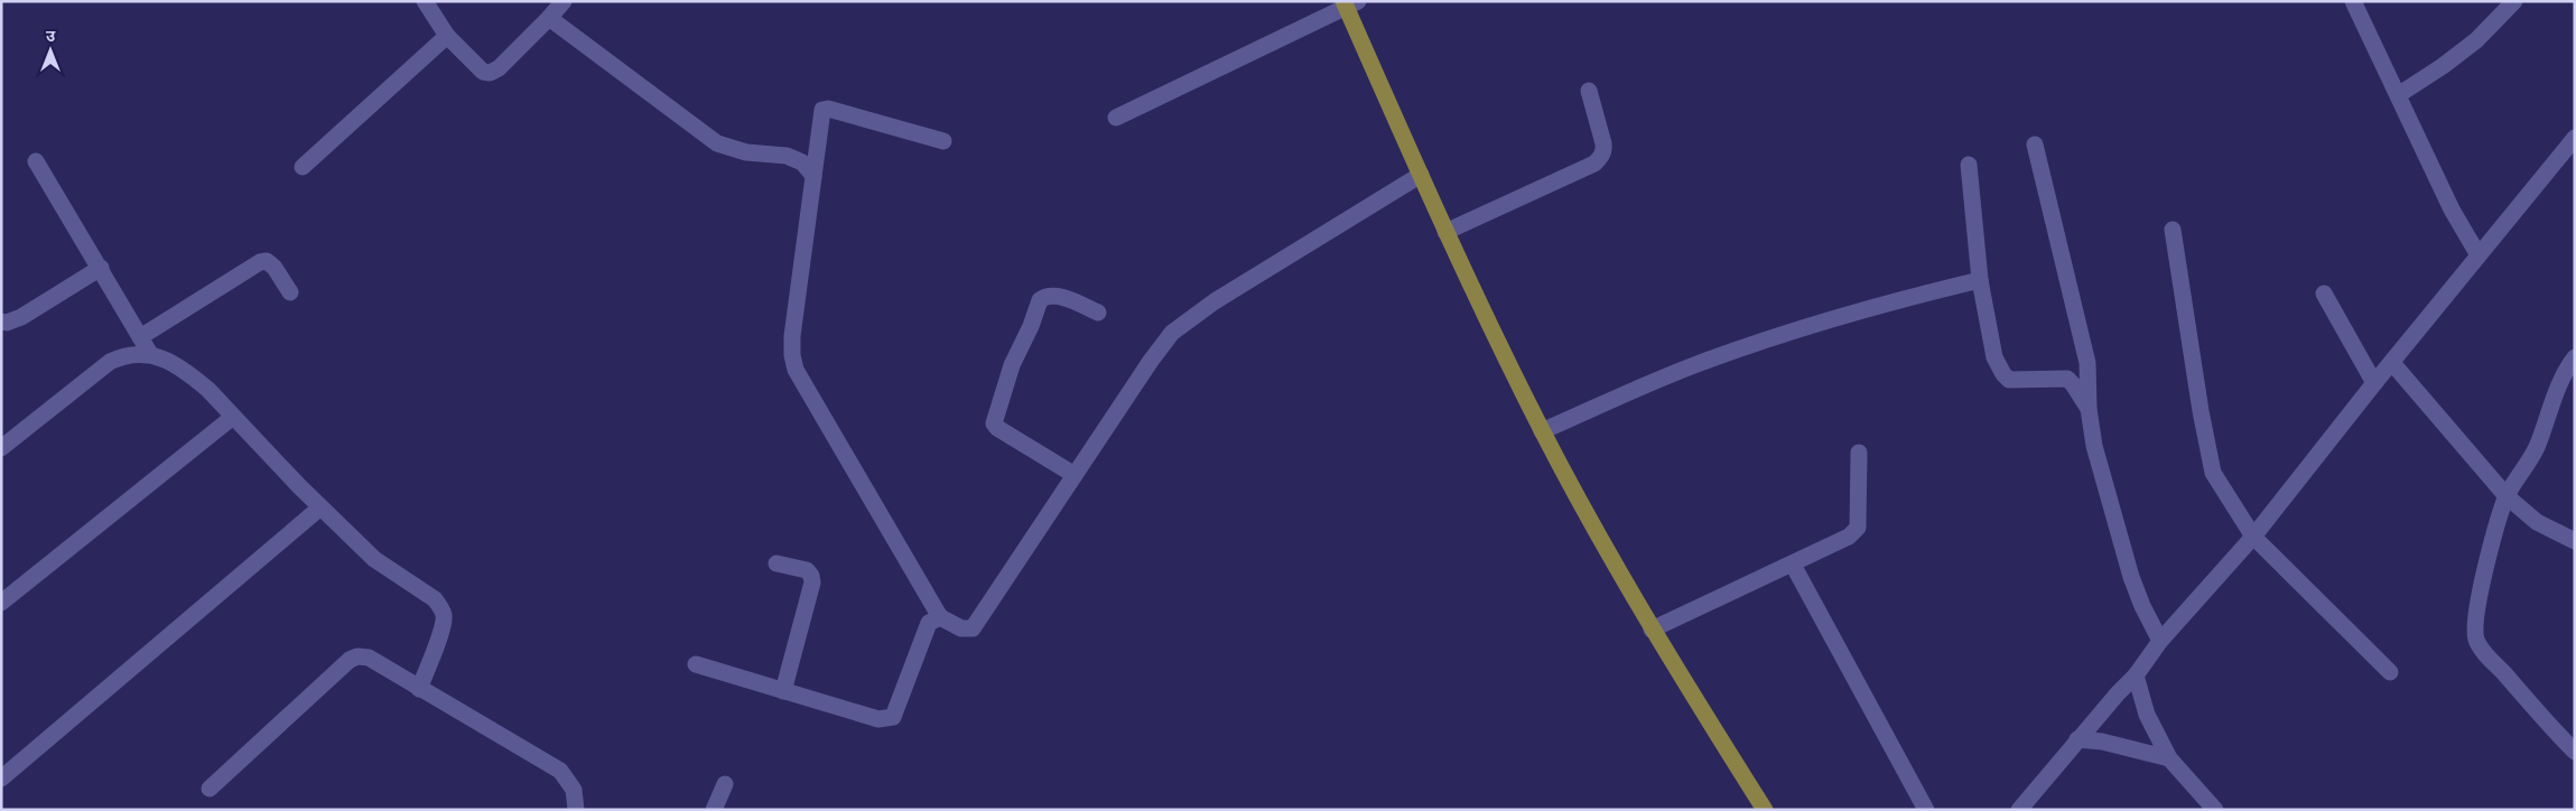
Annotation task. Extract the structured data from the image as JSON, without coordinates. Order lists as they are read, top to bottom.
{
  "north": "top"
}
